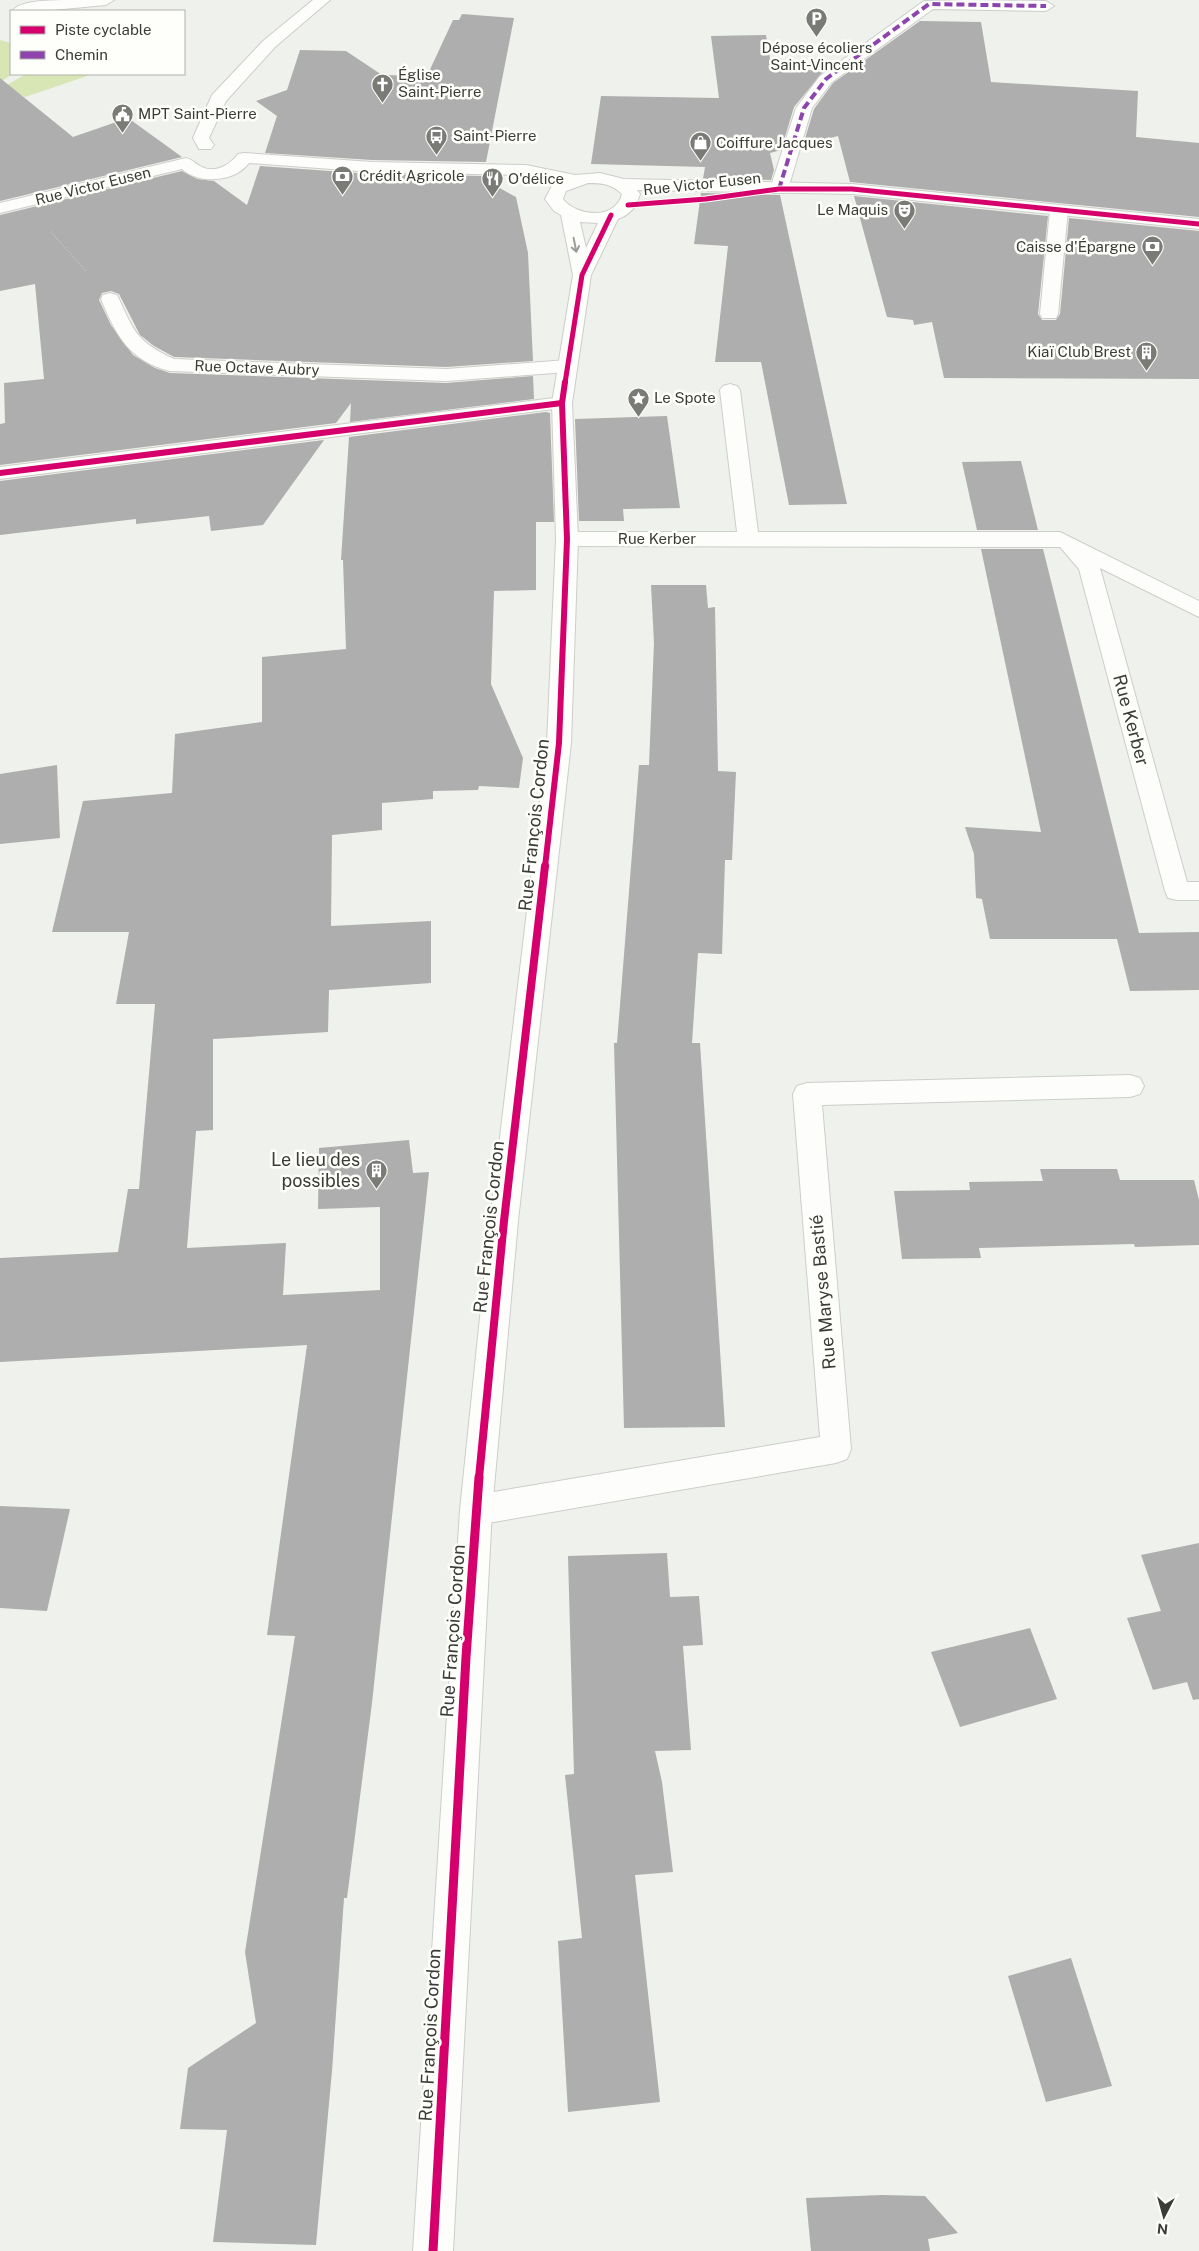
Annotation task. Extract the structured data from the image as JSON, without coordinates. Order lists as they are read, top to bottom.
{
  "streets": {
    "street": [
      "Rue Victor Eusen",
      "Rue Octave Aubry",
      "Rue Kerber",
      "Rue François Cordon",
      "Rue Maryse Bastié"
    ]
  },
  "crossings": [
    ["Rue Octave Aubry", "Rue François Cordon"],
    ["Rue Kerber", "Rue François Cordon"],
    ["Rue François Cordon", "Rue Maryse Bastié"]
  ],
  "places": {
    "parking": ["Dépose écoliers Saint-Vincent"],
    "church": ["Église Saint-Pierre"],
    "public building": ["MPT Saint-Pierre"],
    "bus stop": ["Saint-Pierre"],
    "shop": ["Coiffure Jacques"],
    "bank": ["Crédit Agricole", "Caisse d'Épargne"],
    "restaurant": ["O'délice"],
    "theatre": ["Le Maquis"],
    "building": ["Kiaï Club Brest", "Le lieu des possibles"],
    "place": ["Le Spote"]
  },
  "legend": ["Piste cyclable", "Chemin"],
  "north": "bottom"
}
